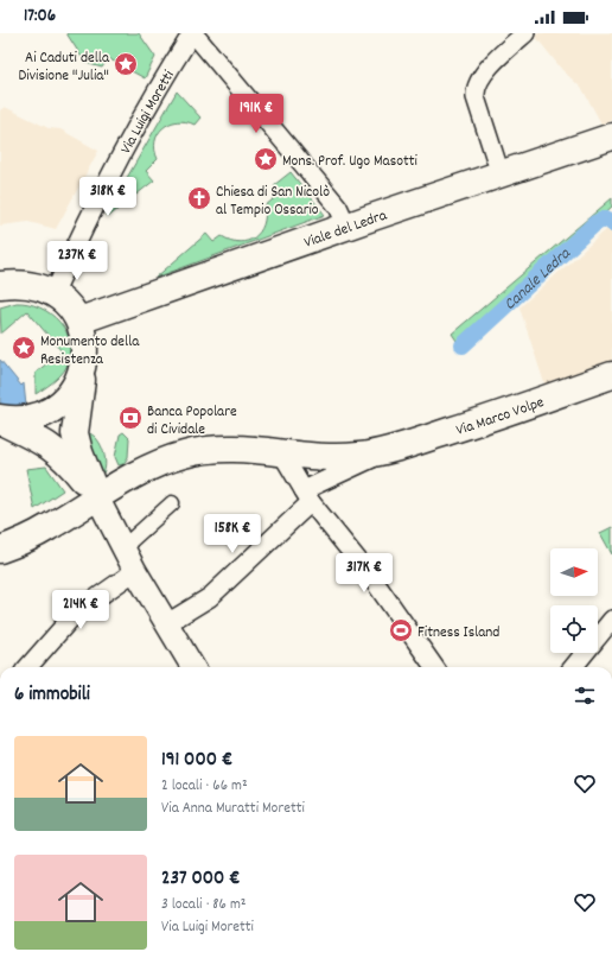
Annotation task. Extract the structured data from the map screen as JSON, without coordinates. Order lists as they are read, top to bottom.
{
  "streets": {
    "main road": ["Viale del Ledra", "Via Marco Volpe"],
    "street": ["Via Luigi Moretti"]
  },
  "water": ["Canale Ledra"],
  "places": {
    "place": ["Ai Caduti della Divisione \"Julia\"", "Mons. Prof. Ugo Masotti", "Monumento della Resistenza"],
    "church": ["Chiesa di San Nicolò al Tempio Ossario"],
    "bank": ["Banca Popolare di Cividale"],
    "sports": ["Fitness Island"]
  },
  "north": "right",
  "page": {
    "status": "17:06",
    "price": [
      "191K €",
      "318K €",
      "237K €",
      "158K €",
      "317K €",
      "214K €"
    ],
    "heading": "6 immobili",
    "list": [
      {
        "name": "191 000 €",
        "note": "2 locali · 66 m² · Via Anna Muratti Moretti"
      },
      {
        "name": "237 000 €",
        "note": "3 locali · 86 m² · Via Luigi Moretti"
      }
    ]
  }
}
